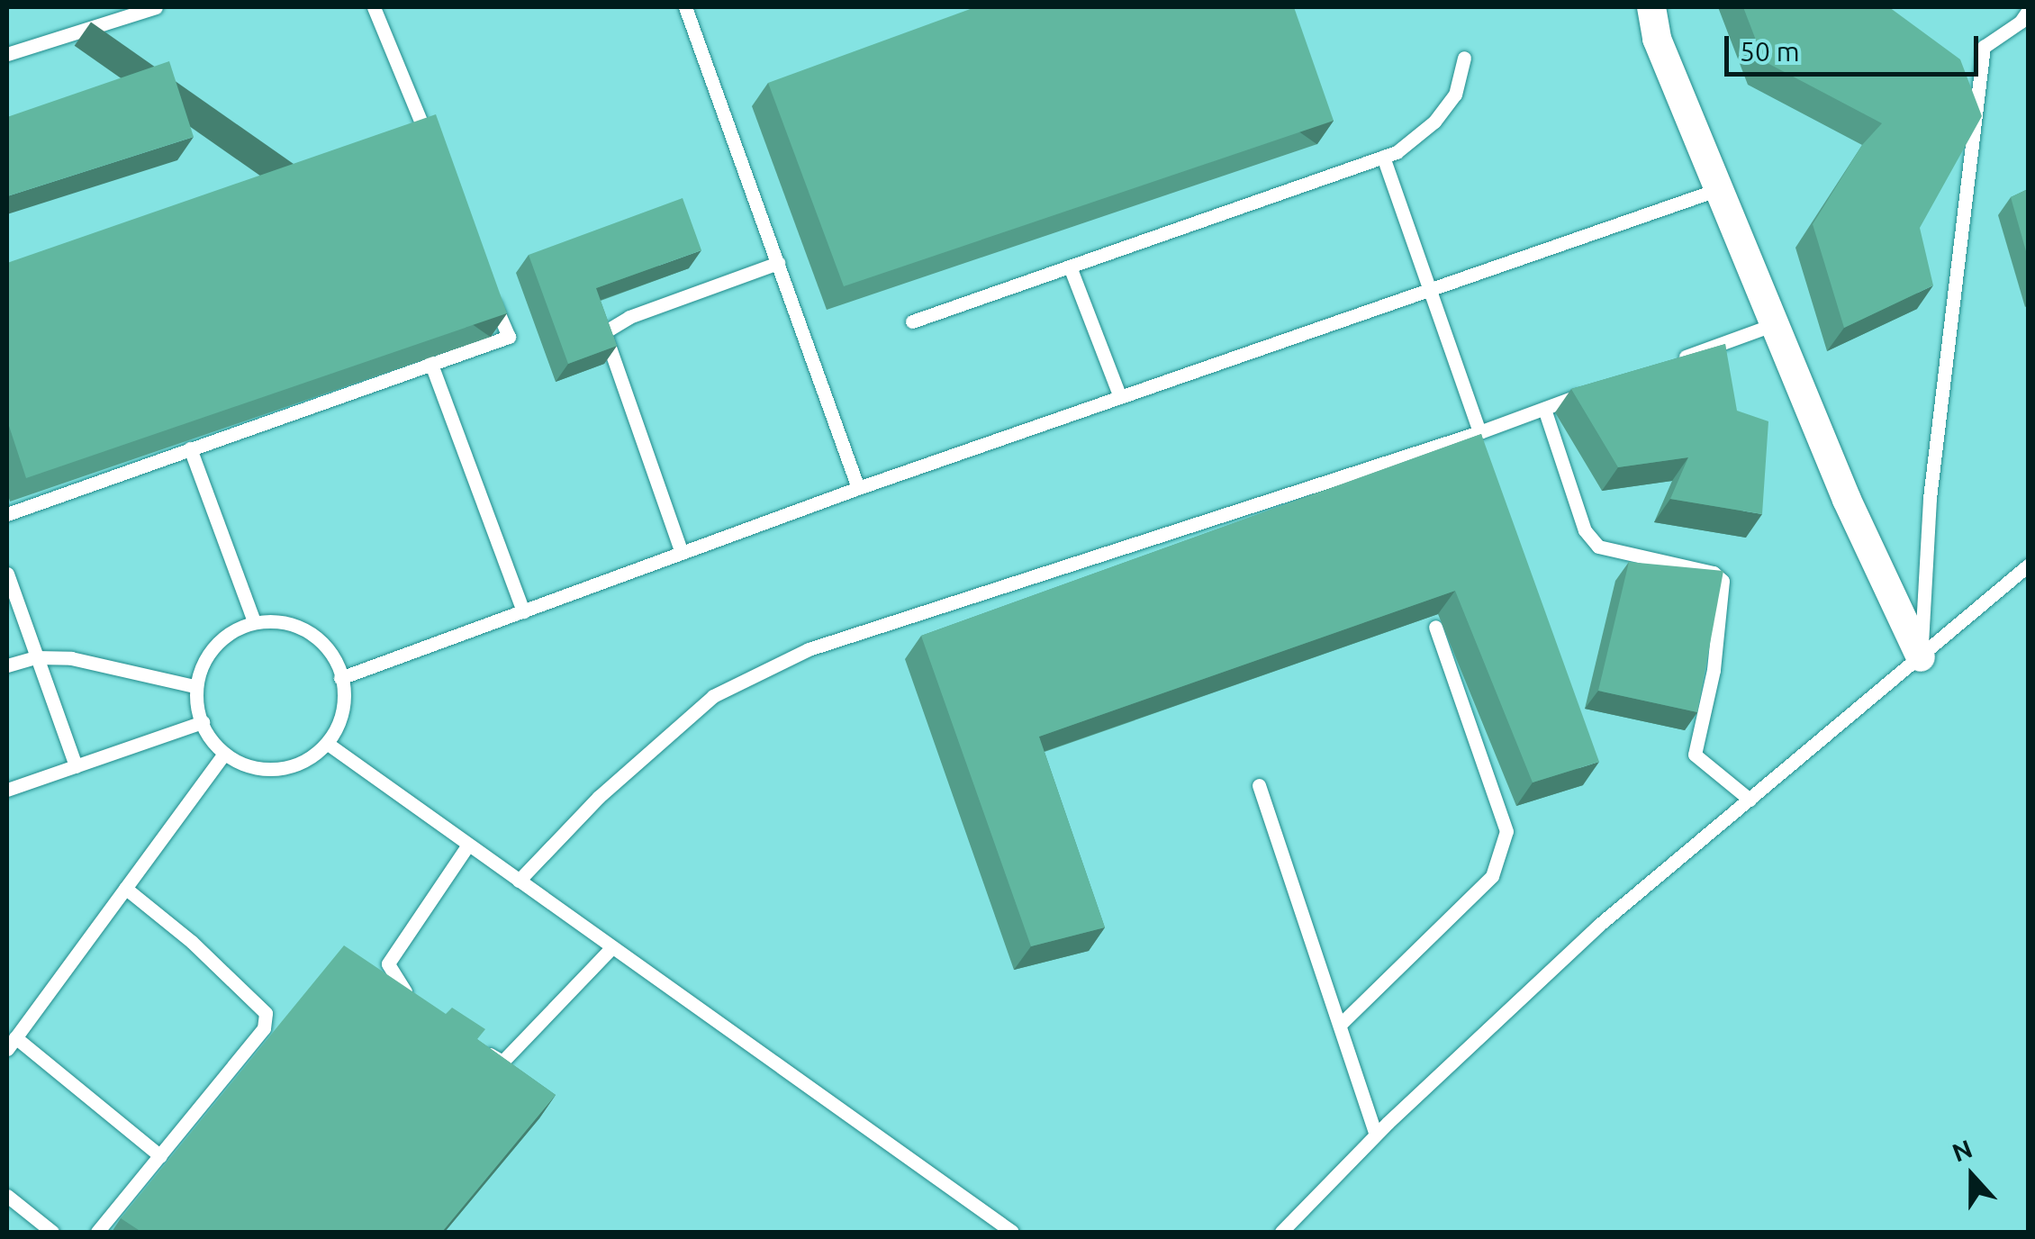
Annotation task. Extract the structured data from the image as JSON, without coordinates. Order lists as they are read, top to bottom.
{
  "scale_bar": "50 m",
  "north": "top"
}
